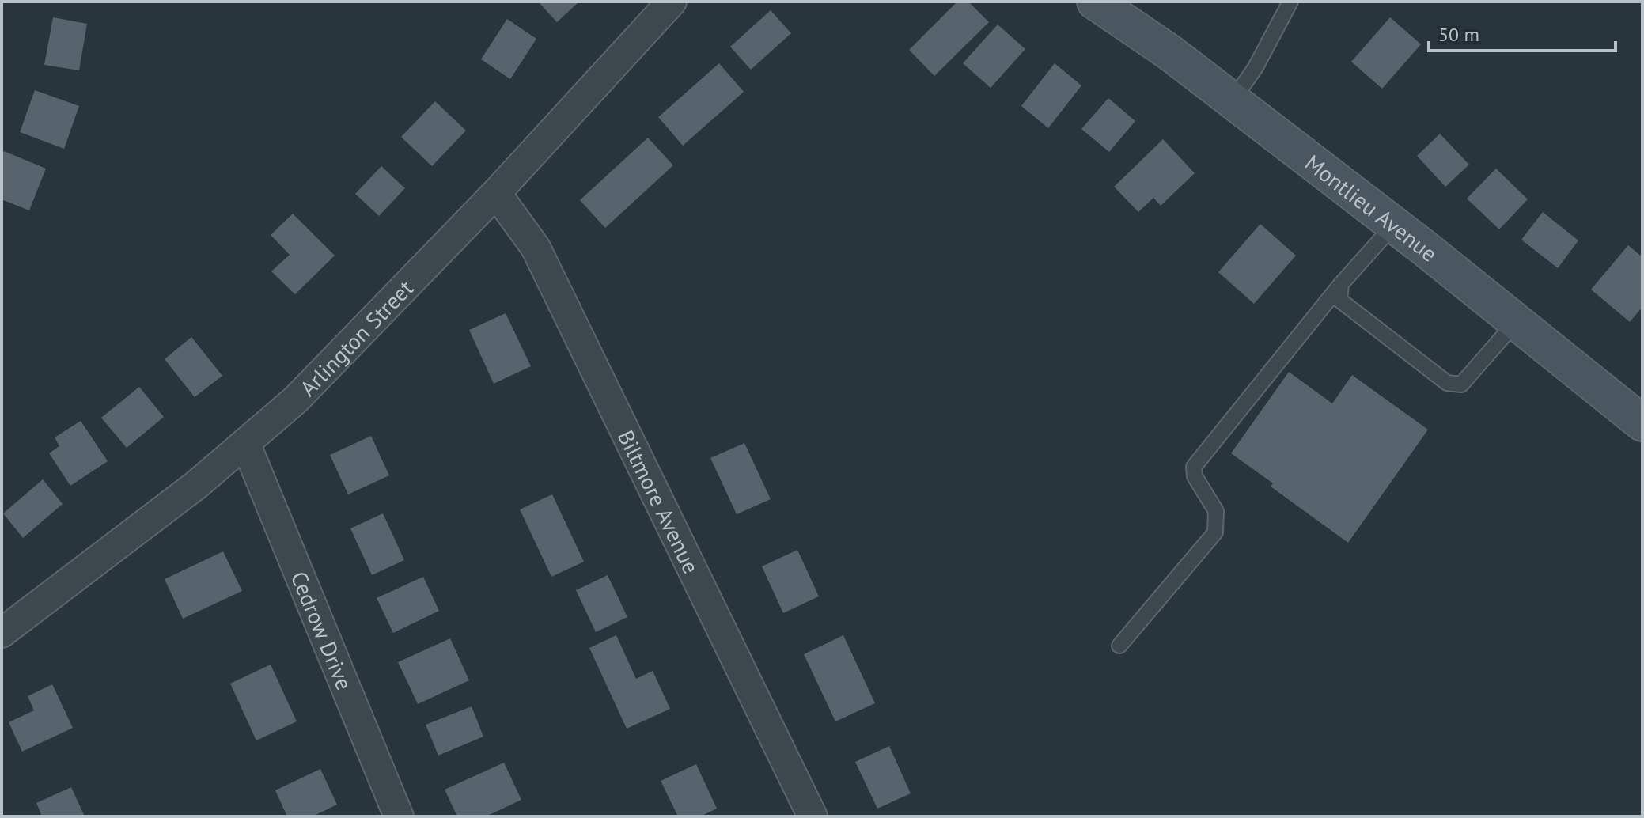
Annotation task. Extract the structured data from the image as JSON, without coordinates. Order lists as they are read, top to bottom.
{
  "streets": {
    "street": [
      "Montlieu Avenue",
      "Arlington Street",
      "Biltmore Avenue",
      "Cedrow Drive"
    ]
  },
  "crossings": [
    ["Arlington Street", "Biltmore Avenue"],
    ["Arlington Street", "Cedrow Drive"]
  ],
  "scale_bar": "50 m"
}
